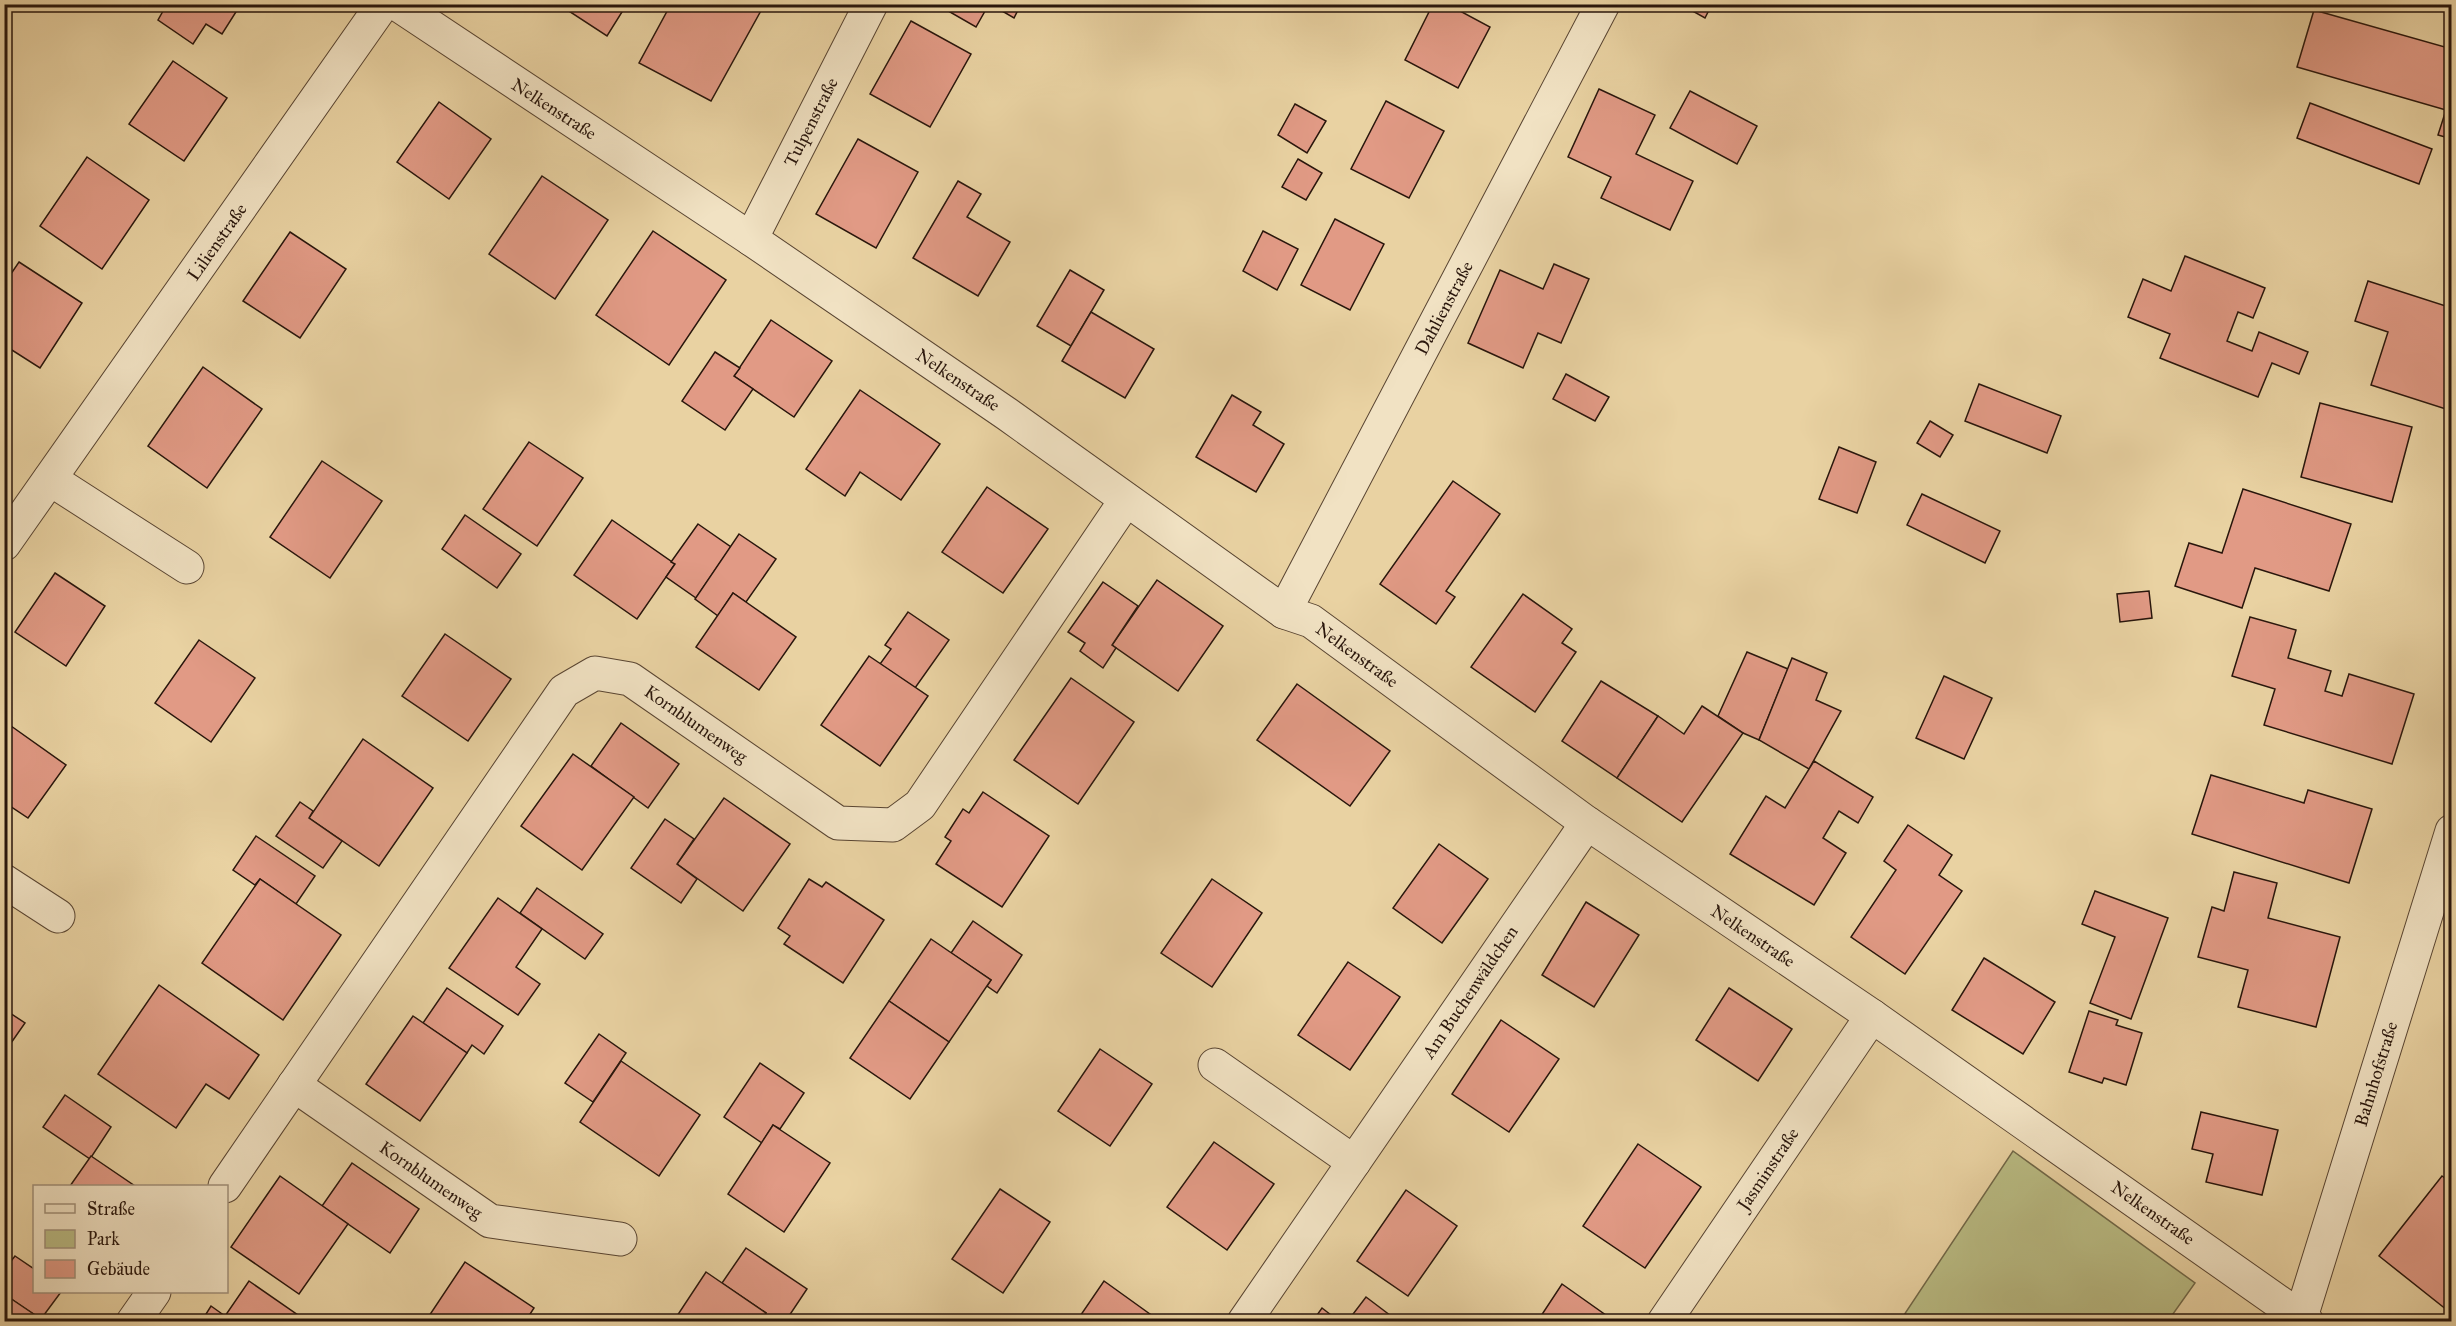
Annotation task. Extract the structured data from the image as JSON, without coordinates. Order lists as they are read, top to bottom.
{
  "streets": {
    "street": [
      "Nelkenstraße",
      "Tulpenstraße",
      "Lilienstraße",
      "Dahlienstraße",
      "Kornblumenweg",
      "Am Buchenwäldchen",
      "Bahnhofstraße",
      "Jasminstraße"
    ]
  },
  "crossings": [
    ["Nelkenstraße", "Tulpenstraße"],
    ["Nelkenstraße", "Dahlienstraße"],
    ["Nelkenstraße", "Kornblumenweg"],
    ["Nelkenstraße", "Am Buchenwäldchen"],
    ["Nelkenstraße", "Bahnhofstraße"],
    ["Nelkenstraße", "Jasminstraße"]
  ],
  "legend": ["Straße", "Park", "Gebäude"]
}
